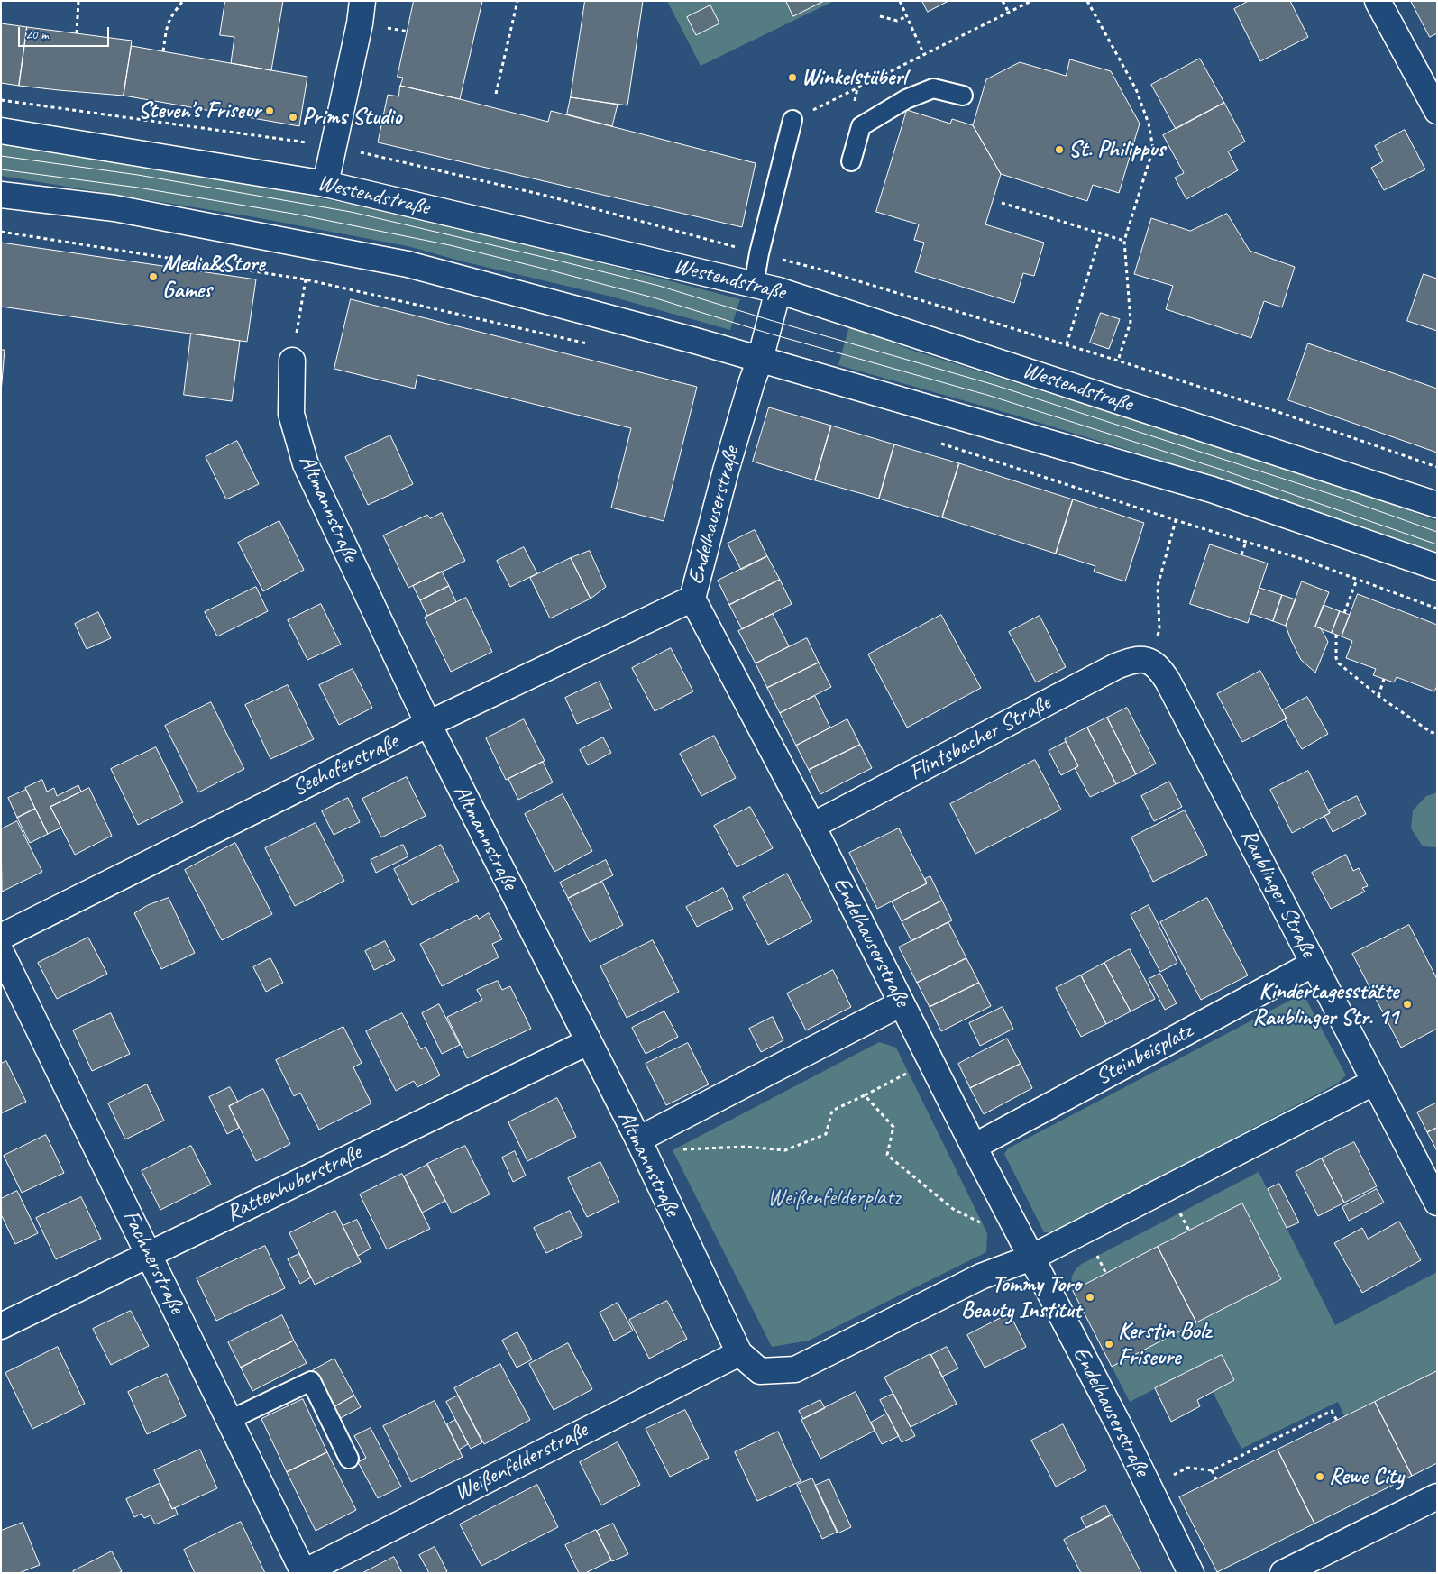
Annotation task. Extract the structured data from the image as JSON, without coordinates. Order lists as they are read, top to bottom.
{
  "streets": {
    "street": [
      "Westendstraße",
      "Altmannstraße",
      "Endelhauserstraße",
      "Flintsbacher Straße",
      "Seehoferstraße",
      "Raublinger Straße",
      "Steinbeisplatz",
      "Rattenhuberstraße",
      "Fachnerstraße",
      "Weißenfelderstraße"
    ]
  },
  "crossings": [
    ["Westendstraße", "Endelhauserstraße"],
    ["Altmannstraße", "Endelhauserstraße"],
    ["Altmannstraße", "Seehoferstraße"],
    ["Altmannstraße", "Rattenhuberstraße"],
    ["Altmannstraße", "Weißenfelderstraße"],
    ["Endelhauserstraße", "Flintsbacher Straße"],
    ["Endelhauserstraße", "Seehoferstraße"],
    ["Endelhauserstraße", "Steinbeisplatz"],
    ["Flintsbacher Straße", "Raublinger Straße"],
    ["Raublinger Straße", "Steinbeisplatz"],
    ["Rattenhuberstraße", "Fachnerstraße"],
    ["Fachnerstraße", "Weißenfelderstraße"]
  ],
  "parks": ["Weißenfelderplatz"],
  "places": [
    "Winkelstüberl",
    "Steven's Friseur",
    "Prims Studio",
    "St. Philippus",
    "Media&Store Games",
    "Kindertagesstätte Raublinger Str. 11",
    "Tommy Toro Beauty Institut",
    "Kerstin Bolz Friseure",
    "Rewe City"
  ],
  "scale_bar": "20 m"
}
